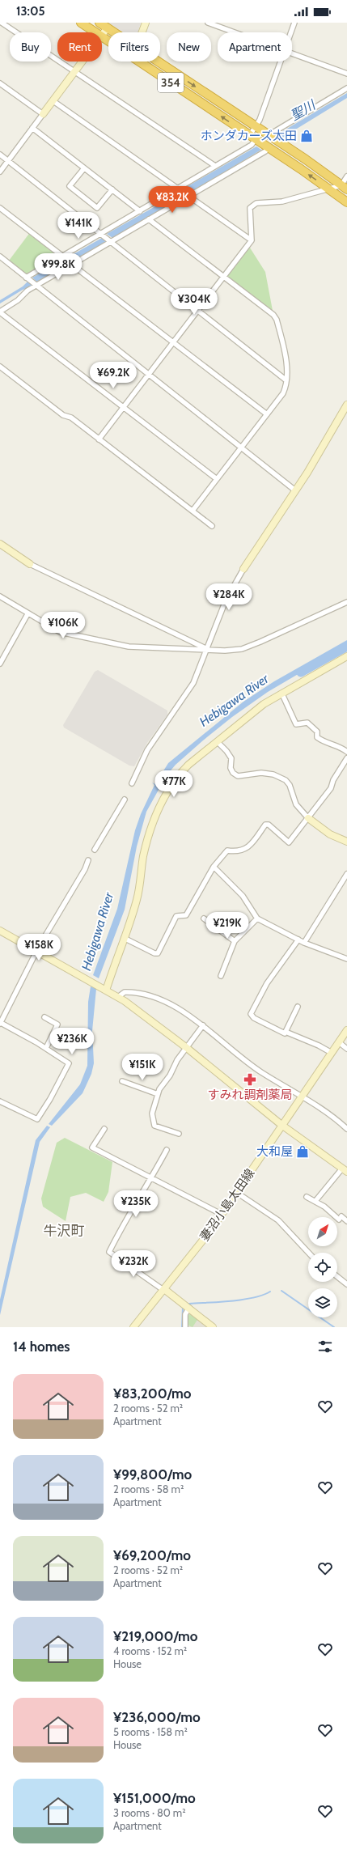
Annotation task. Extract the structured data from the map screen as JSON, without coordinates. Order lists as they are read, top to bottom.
{
  "streets": {
    "highway": ["354"],
    "street": ["妻沼小島太田線"]
  },
  "districts": ["牛沢町"],
  "water": ["聖川", "Hebigawa River"],
  "places": {
    "shop": ["ホンダカーズ太田", "大和屋"],
    "pharmacy": ["すみれ調剤薬局"]
  },
  "north": "top right",
  "page": {
    "status": "13:05",
    "chip": [
      "Buy",
      "Rent",
      "Filters",
      "New",
      "Apartment"
    ],
    "price": [
      "¥83.2K",
      "¥141K",
      "¥99.8K",
      "¥304K",
      "¥69.2K",
      "¥284K",
      "¥106K",
      "¥77K",
      "¥219K",
      "¥158K",
      "¥236K",
      "¥151K",
      "¥235K",
      "¥232K"
    ],
    "heading": "14 homes",
    "list": [
      {
        "name": "¥83,200/mo",
        "note": "2 rooms · 52 m² · Apartment"
      },
      {
        "name": "¥99,800/mo",
        "note": "2 rooms · 58 m² · Apartment"
      },
      {
        "name": "¥69,200/mo",
        "note": "2 rooms · 52 m² · Apartment"
      },
      {
        "name": "¥219,000/mo",
        "note": "4 rooms · 152 m² · House"
      },
      {
        "name": "¥236,000/mo",
        "note": "5 rooms · 158 m² · House"
      },
      {
        "name": "¥151,000/mo",
        "note": "3 rooms · 80 m² · Apartment"
      }
    ]
  }
}
